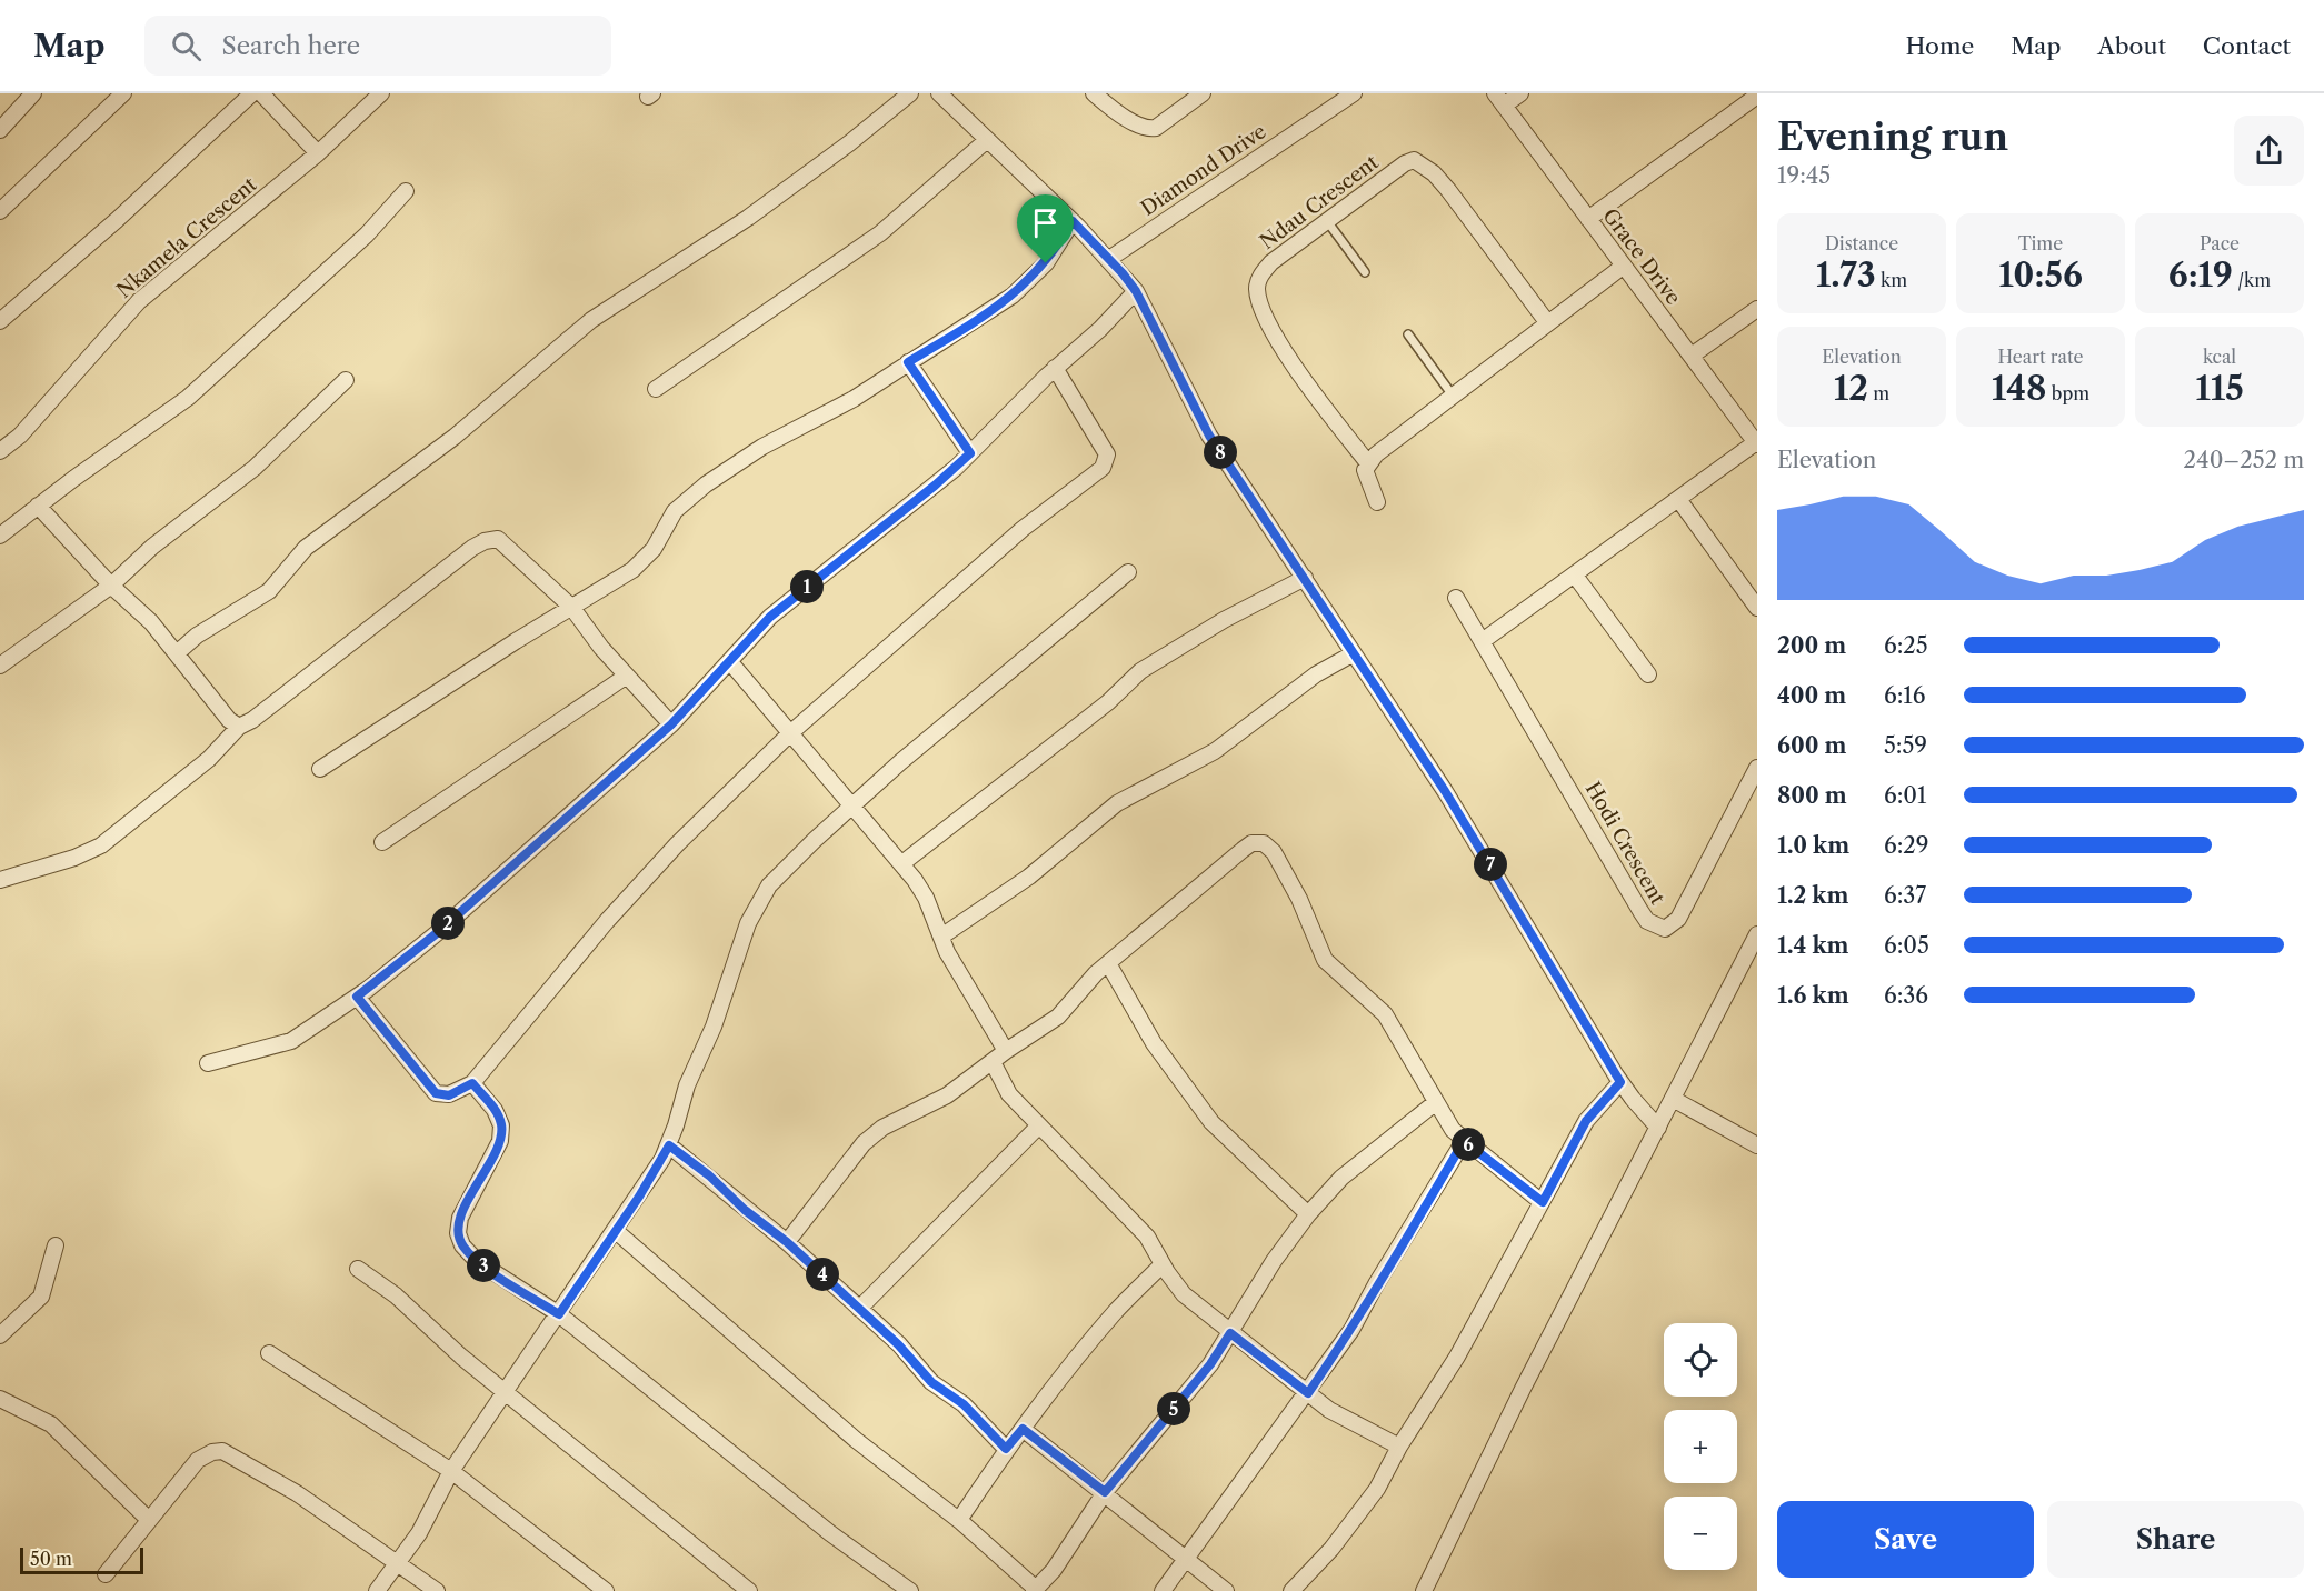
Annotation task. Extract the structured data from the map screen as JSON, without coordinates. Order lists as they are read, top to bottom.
{
  "streets": {
    "street": [
      "Diamond Drive",
      "Ndau Crescent",
      "Nkamela Crescent",
      "Grace Drive",
      "Hodi Crescent"
    ]
  },
  "scale_bar": "50 m",
  "page": {
    "header": "Map",
    "search": "Search here",
    "nav": [
      "Home",
      "Map",
      "About",
      "Contact"
    ],
    "heading": ["Evening run", "19:45"],
    "stats": [
      ["Distance", "1.73 km"],
      ["Time", "10:56"],
      ["Pace", "6:19 /km"],
      ["Elevation", "12 m"],
      ["Heart rate", "148 bpm"],
      ["kcal", "115"]
    ],
    "chart": ["Elevation", "240–252 m"],
    "pins": [
      "8",
      "1",
      "7",
      "2",
      "6",
      "3",
      "4",
      "5"
    ],
    "list": [
      {
        "name": "200 m",
        "note": "6:25"
      },
      {
        "name": "400 m",
        "note": "6:16"
      },
      {
        "name": "600 m",
        "note": "5:59"
      },
      {
        "name": "800 m",
        "note": "6:01"
      },
      {
        "name": "1.0 km",
        "note": "6:29"
      },
      {
        "name": "1.2 km",
        "note": "6:37"
      },
      {
        "name": "1.4 km",
        "note": "6:05"
      },
      {
        "name": "1.6 km",
        "note": "6:36"
      }
    ],
    "map_buttons": ["+", "−"],
    "buttons": ["Save", "Share"],
    "scale": "50 m"
  }
}
